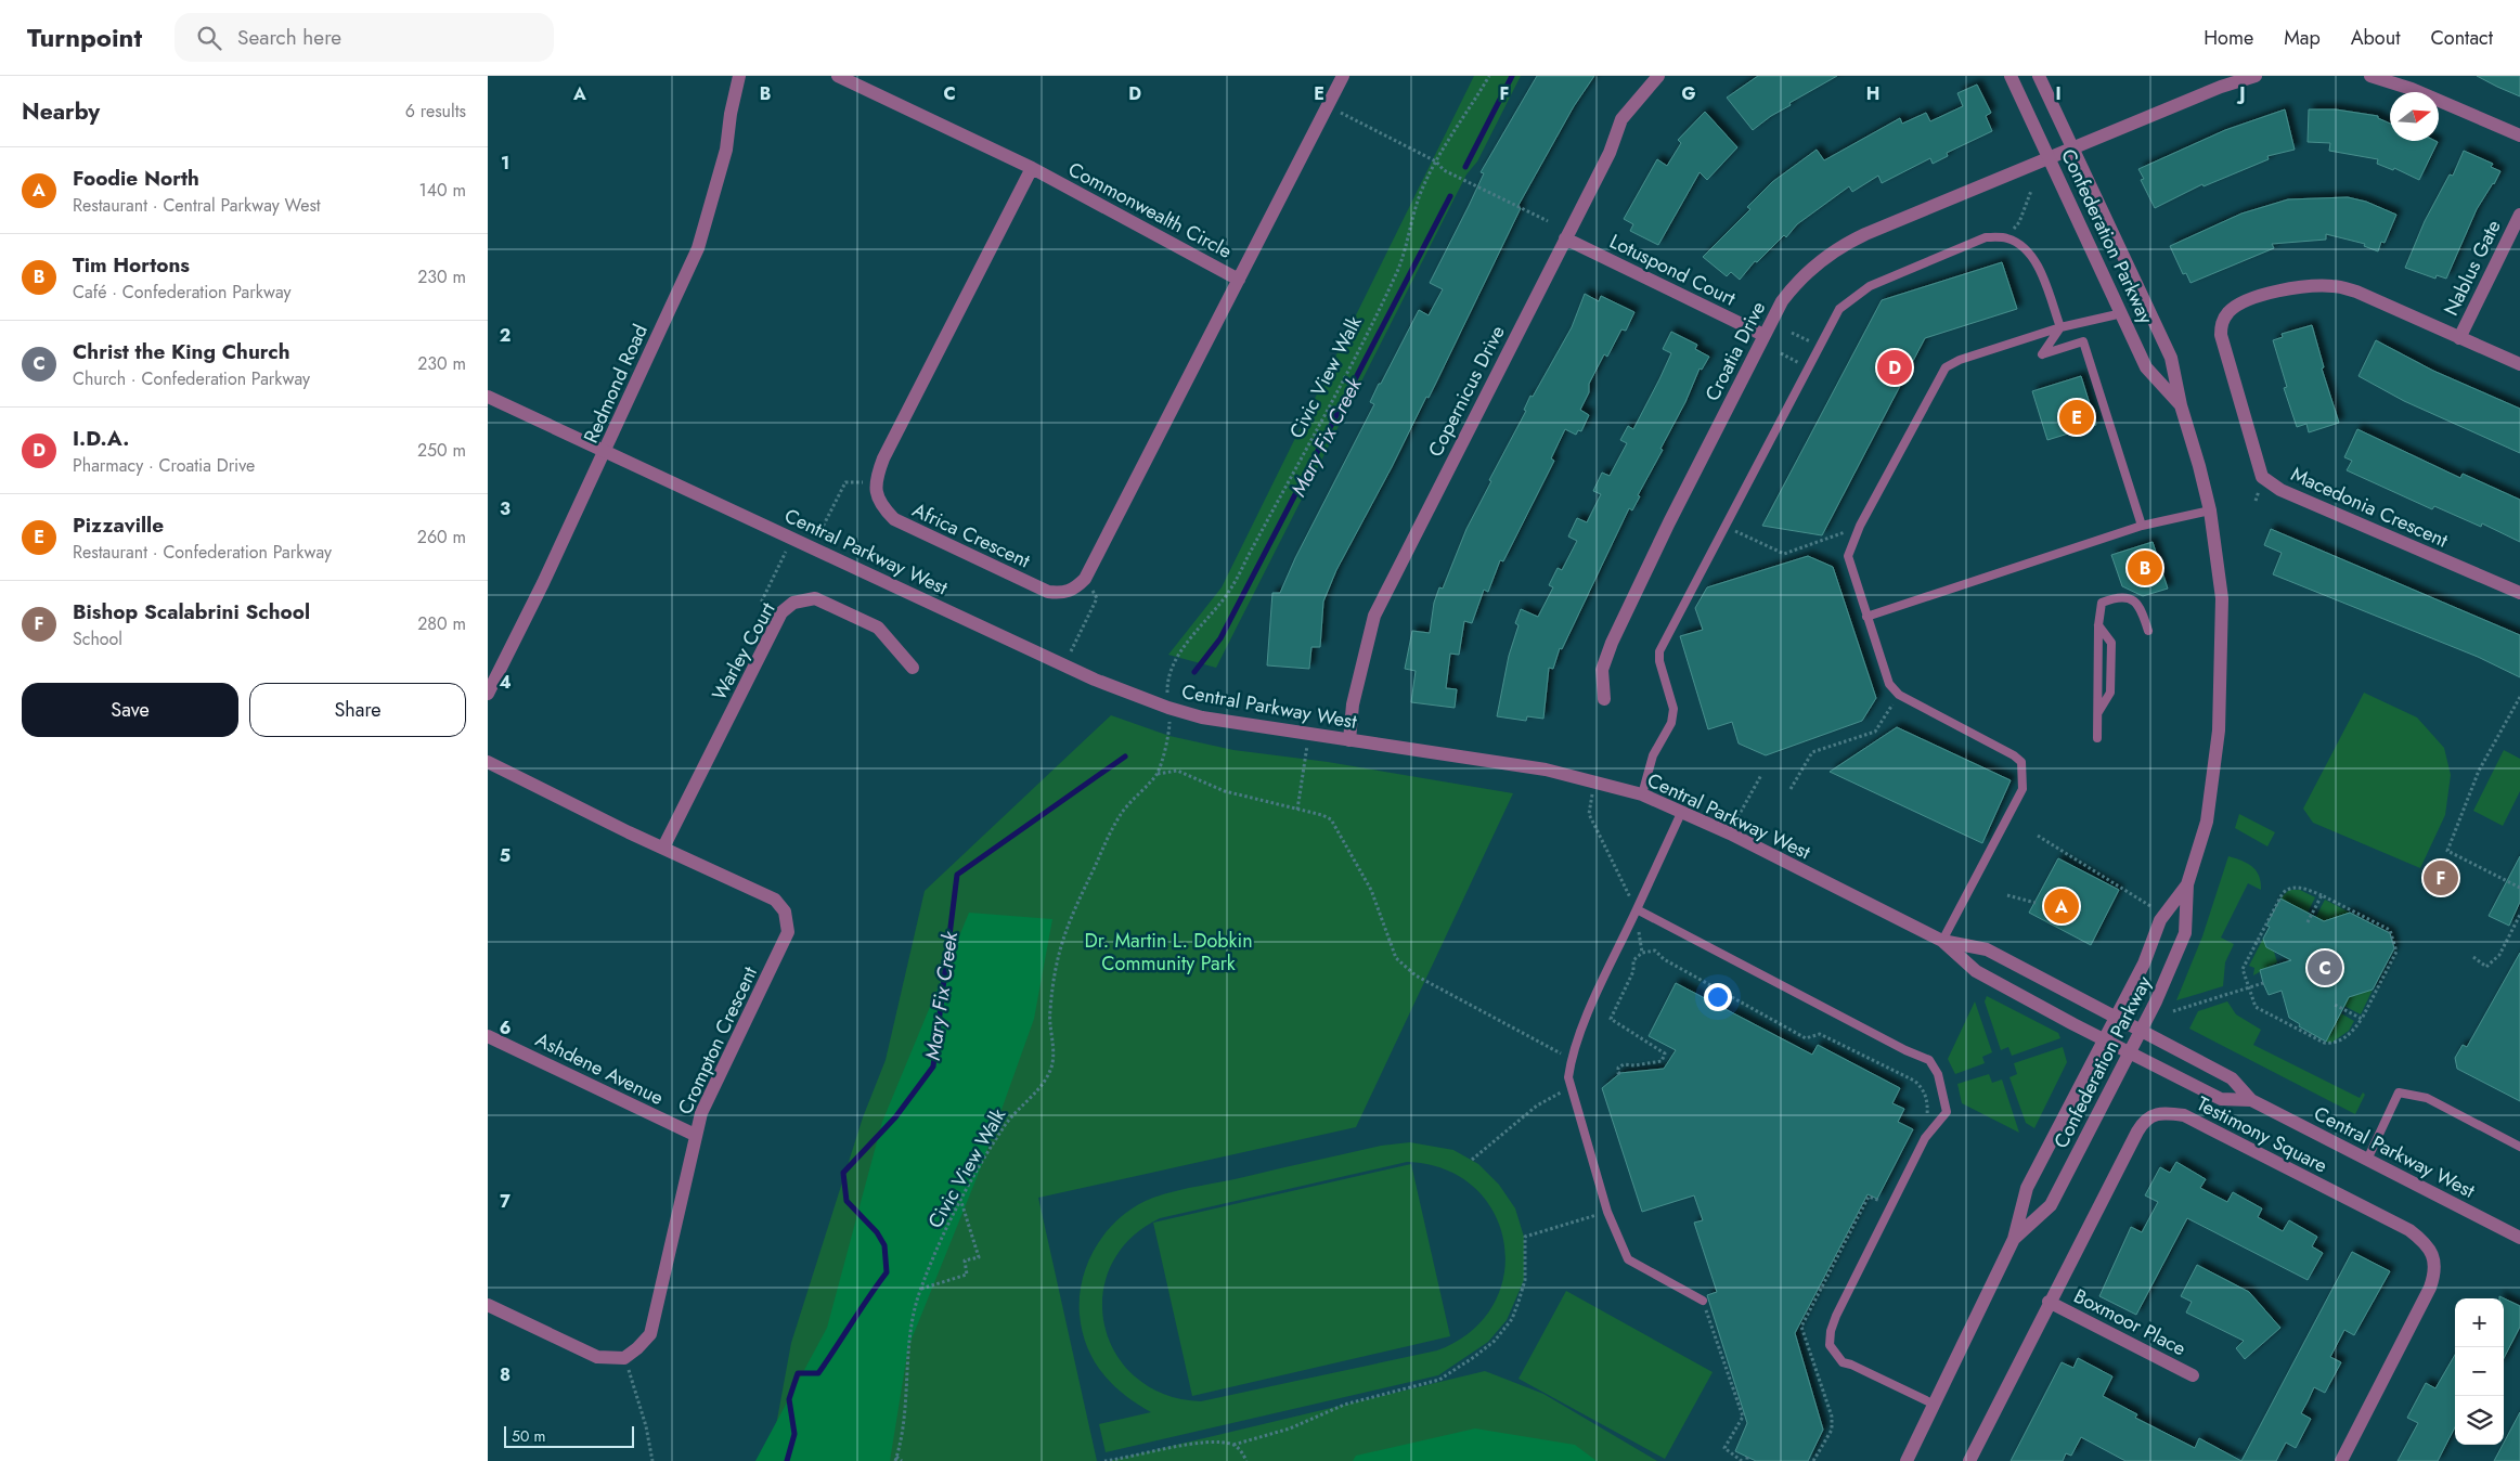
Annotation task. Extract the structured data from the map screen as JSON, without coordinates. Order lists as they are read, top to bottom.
{
  "streets": {
    "street": [
      "Commonwealth Circle",
      "Confederation Parkway",
      "Nablus Gate",
      "Lotuspond Court",
      "Croatia Drive",
      "Redmond Road",
      "Copernicus Drive",
      "Macedonia Crescent",
      "Africa Crescent",
      "Central Parkway West",
      "Warley Court",
      "Crompton Crescent",
      "Ashdene Avenue",
      "Testimony Square",
      "Boxmoor Place"
    ],
    "path": ["Civic View Walk"]
  },
  "crossings": [
    ["Confederation Parkway", "Croatia Drive"],
    ["Confederation Parkway", "Central Parkway West"],
    ["Nablus Gate", "Macedonia Crescent"],
    ["Lotuspond Court", "Croatia Drive"],
    ["Lotuspond Court", "Copernicus Drive"],
    ["Redmond Road", "Central Parkway West"],
    ["Copernicus Drive", "Central Parkway West"],
    ["Warley Court", "Crompton Crescent"],
    ["Crompton Crescent", "Ashdene Avenue"],
    ["Testimony Square", "Boxmoor Place"]
  ],
  "water": ["Mary Fix Creek"],
  "parks": ["Dr. Martin L. Dobkin Community Park"],
  "scale_bar": "50 m",
  "north": "right",
  "page": {
    "header": "Turnpoint",
    "search": "Search here",
    "nav": [
      "Home",
      "Map",
      "About",
      "Contact"
    ],
    "heading": ["Nearby", "6 results"],
    "list": [
      {
        "mark": "A",
        "name": "Foodie North",
        "note": "Restaurant · Central Parkway West",
        "value": "140 m"
      },
      {
        "mark": "B",
        "name": "Tim Hortons",
        "note": "Café · Confederation Parkway",
        "value": "230 m"
      },
      {
        "mark": "C",
        "name": "Christ the King Church",
        "note": "Church · Confederation Parkway",
        "value": "230 m"
      },
      {
        "mark": "D",
        "name": "I.D.A.",
        "note": "Pharmacy · Croatia Drive",
        "value": "250 m"
      },
      {
        "mark": "E",
        "name": "Pizzaville",
        "note": "Restaurant · Confederation Parkway",
        "value": "260 m"
      },
      {
        "mark": "F",
        "name": "Bishop Scalabrini School",
        "note": "School",
        "value": "280 m"
      }
    ],
    "pins": [
      "D",
      "E",
      "B",
      "F",
      "A",
      "C"
    ],
    "buttons": ["Save", "Share"],
    "map_buttons": ["+", "−"],
    "scale": "50 m"
  },
  "grid": {
    "columns": [
      "A",
      "B",
      "C",
      "D",
      "E",
      "F",
      "G",
      "H",
      "I",
      "J"
    ],
    "rows": [
      "1",
      "2",
      "3",
      "4",
      "5",
      "6",
      "7",
      "8"
    ]
  }
}
